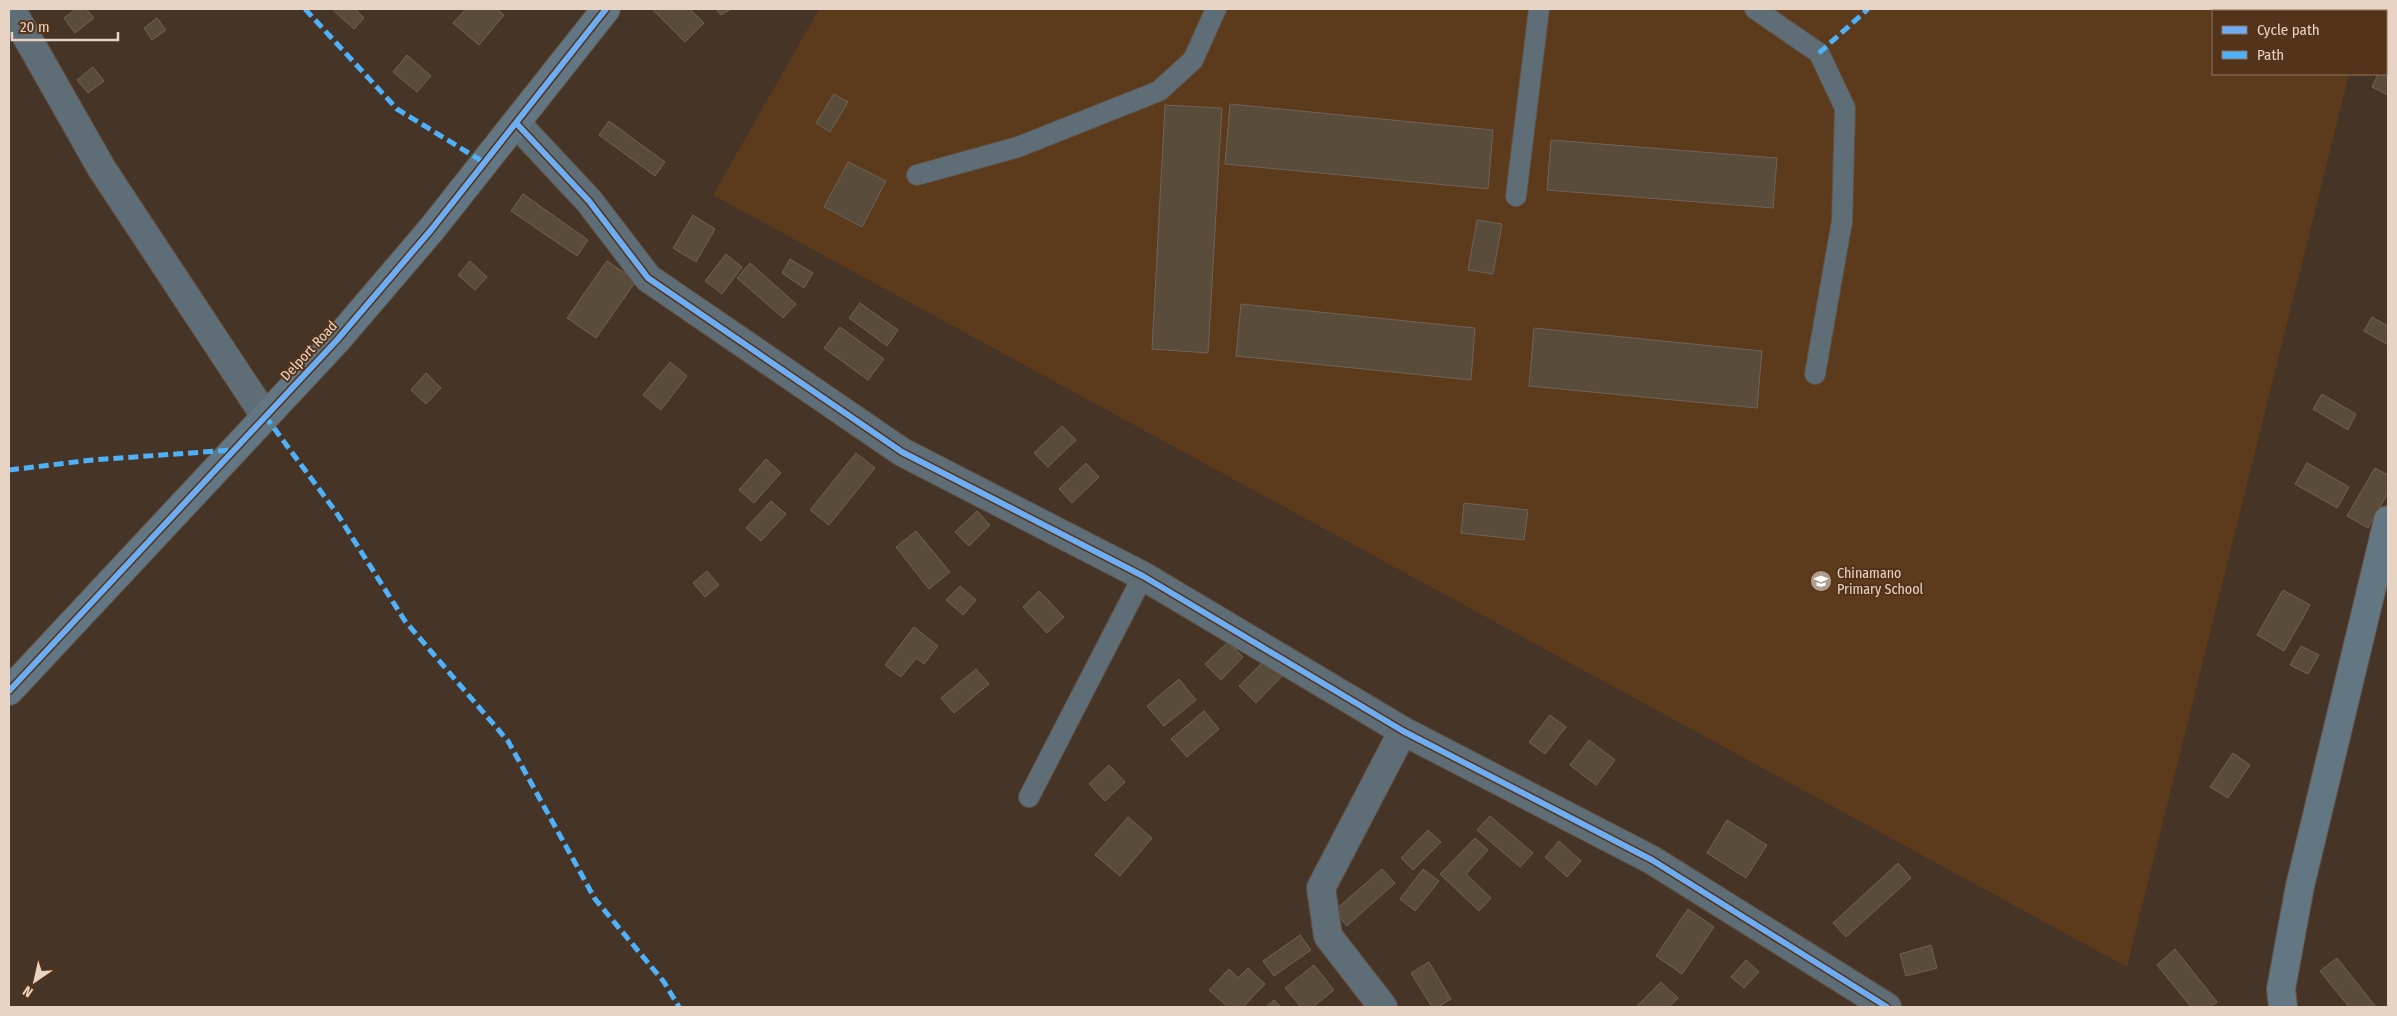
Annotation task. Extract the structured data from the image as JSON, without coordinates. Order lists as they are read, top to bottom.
{
  "streets": {
    "street": ["Delport Road"]
  },
  "places": {
    "school or university": ["Chinamano Primary School"]
  },
  "legend": ["Cycle path", "Path"],
  "scale_bar": "20 m",
  "north": "bottom left"
}
